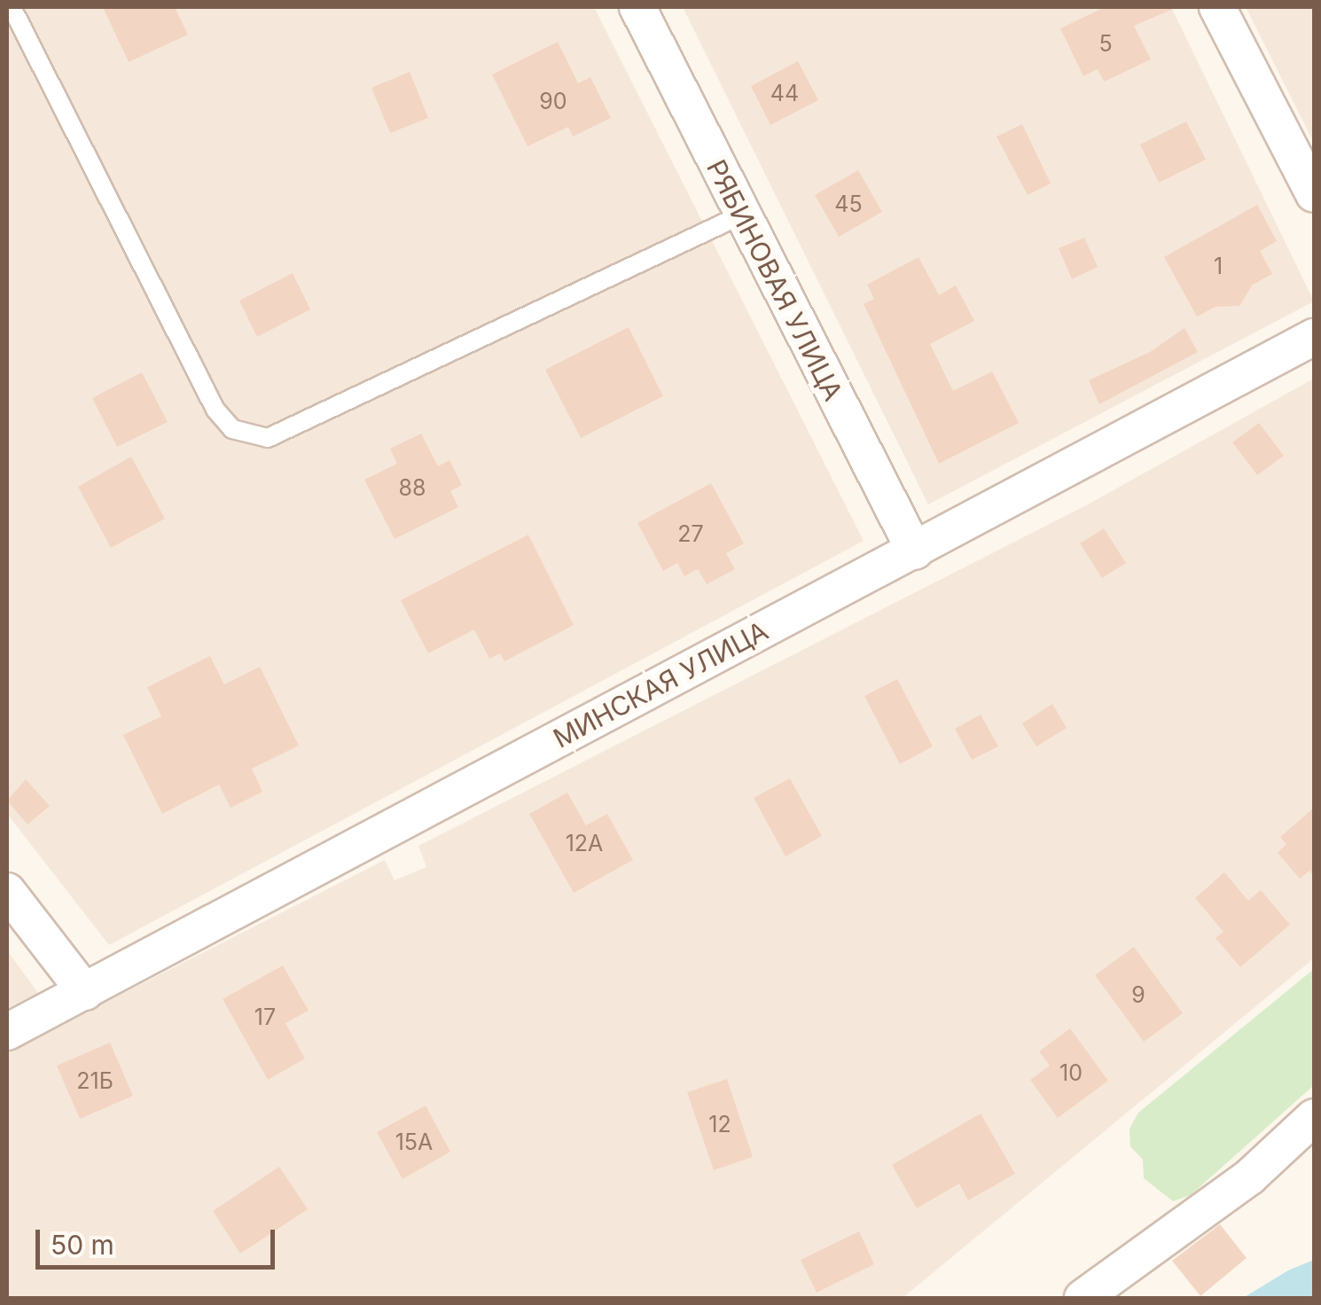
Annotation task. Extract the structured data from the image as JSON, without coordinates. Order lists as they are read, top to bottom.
{
  "streets": {
    "street": ["РЯБИНОВАЯ УЛИЦА", "МИНСКАЯ УЛИЦА"]
  },
  "crossings": [
    ["РЯБИНОВАЯ УЛИЦА", "МИНСКАЯ УЛИЦА"]
  ],
  "house_numbers": [
    "5",
    "44",
    "90",
    "45",
    "1",
    "88",
    "27",
    "12А",
    "9",
    "17",
    "10",
    "21Б",
    "12",
    "15А"
  ],
  "scale_bar": "50 m"
}
